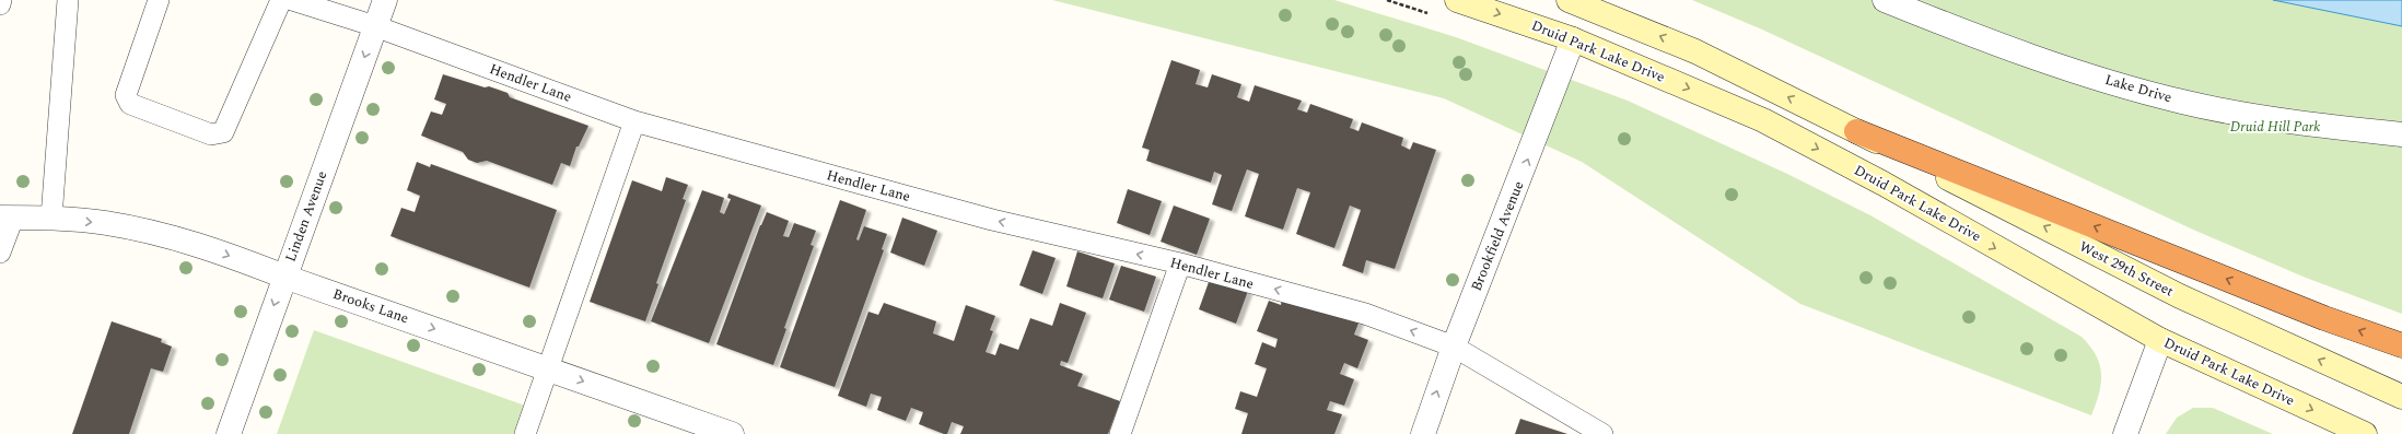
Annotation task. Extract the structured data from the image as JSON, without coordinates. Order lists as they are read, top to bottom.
{
  "streets": {
    "main road": ["Druid Park Lake Drive", "West 29th Street"],
    "street": [
      "Lake Drive",
      "Linden Avenue",
      "Brookfield Avenue",
      "Brooks Lane"
    ],
    "lane": ["Hendler Lane"]
  },
  "crossings": [
    ["Druid Park Lake Drive", "Brookfield Avenue"],
    ["Hendler Lane", "Linden Avenue"],
    ["Hendler Lane", "Brookfield Avenue"],
    ["Linden Avenue", "Brooks Lane"]
  ],
  "one_way": [
    "Hendler Lane",
    "Linden Avenue",
    "Brookfield Avenue",
    "West 29th Street",
    "Brooks Lane"
  ],
  "parks": ["Druid Hill Park"]
}
